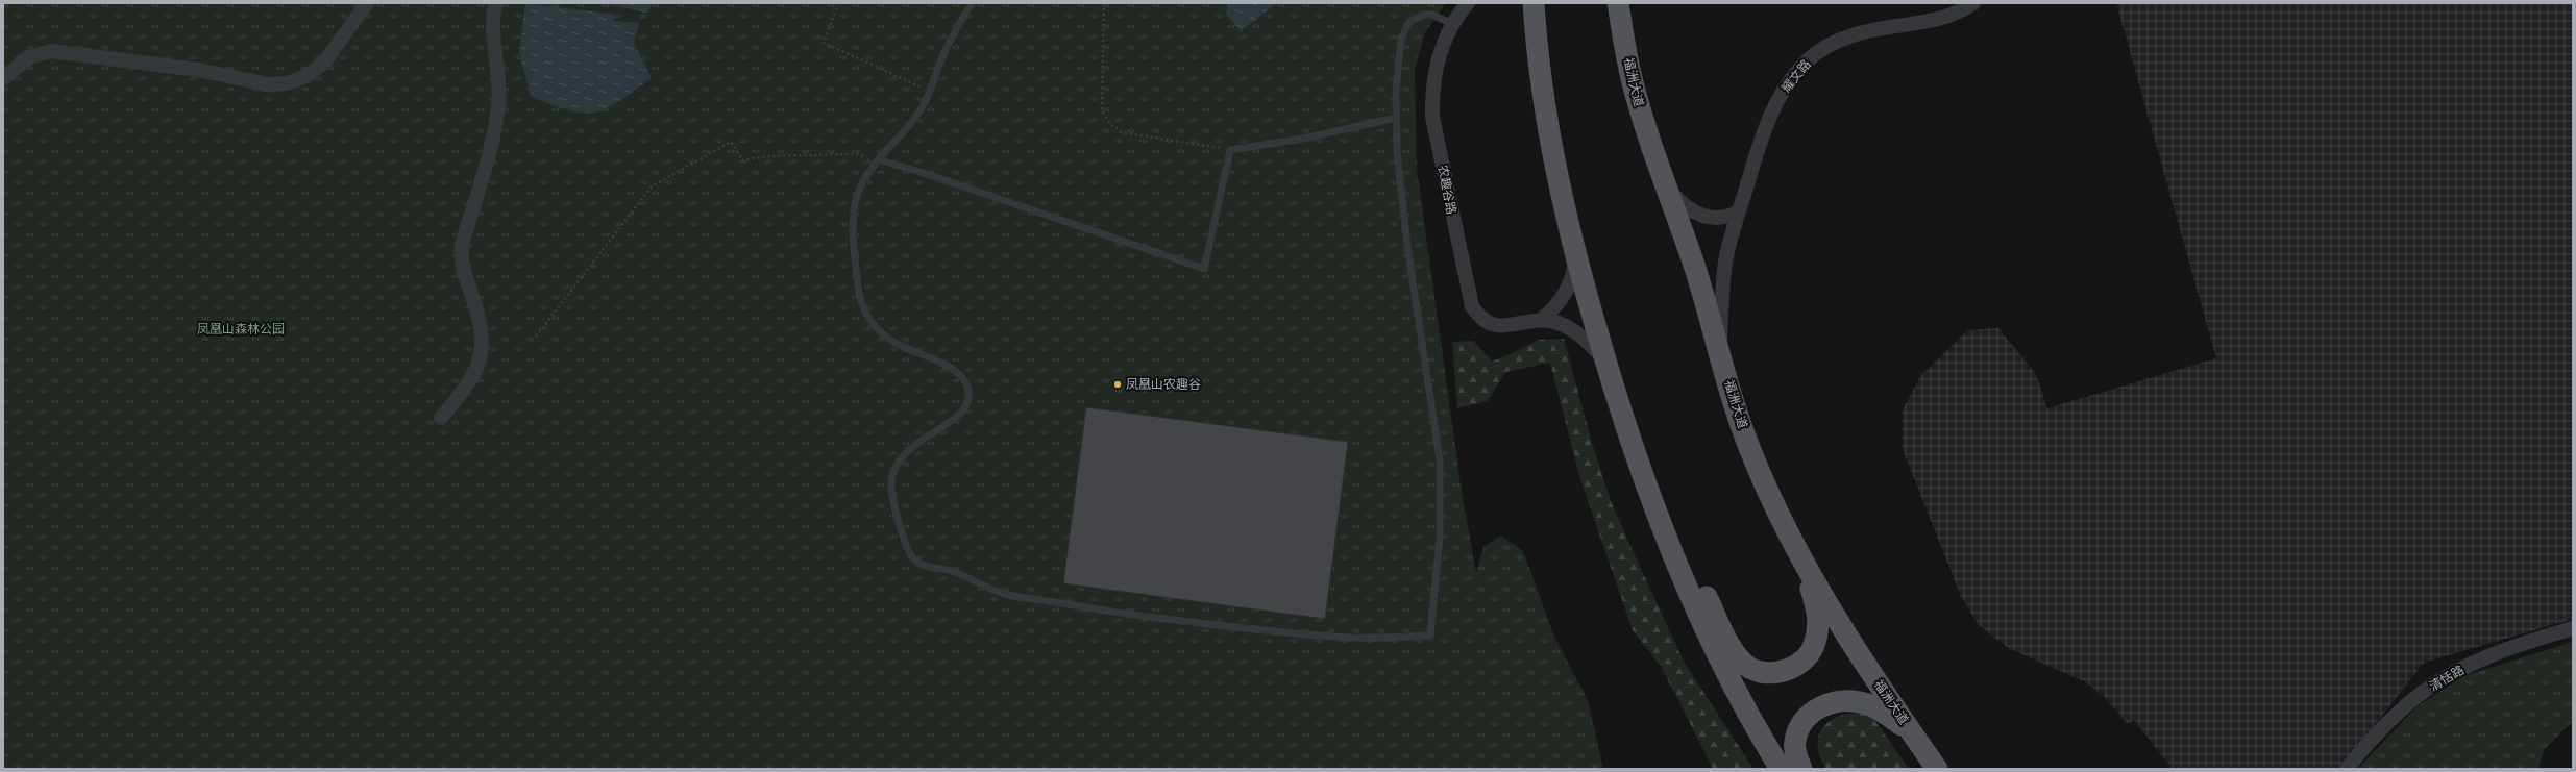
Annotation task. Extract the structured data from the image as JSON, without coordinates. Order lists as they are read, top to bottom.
{
  "streets": {
    "main road": ["福洲大道"],
    "street": ["耀文路", "农趣谷路", "清恬路"]
  },
  "crossings": [
    ["耀文路", "福洲大道"]
  ],
  "parks": ["凤凰山森林公园"],
  "places": ["凤凰山农趣谷"]
}
